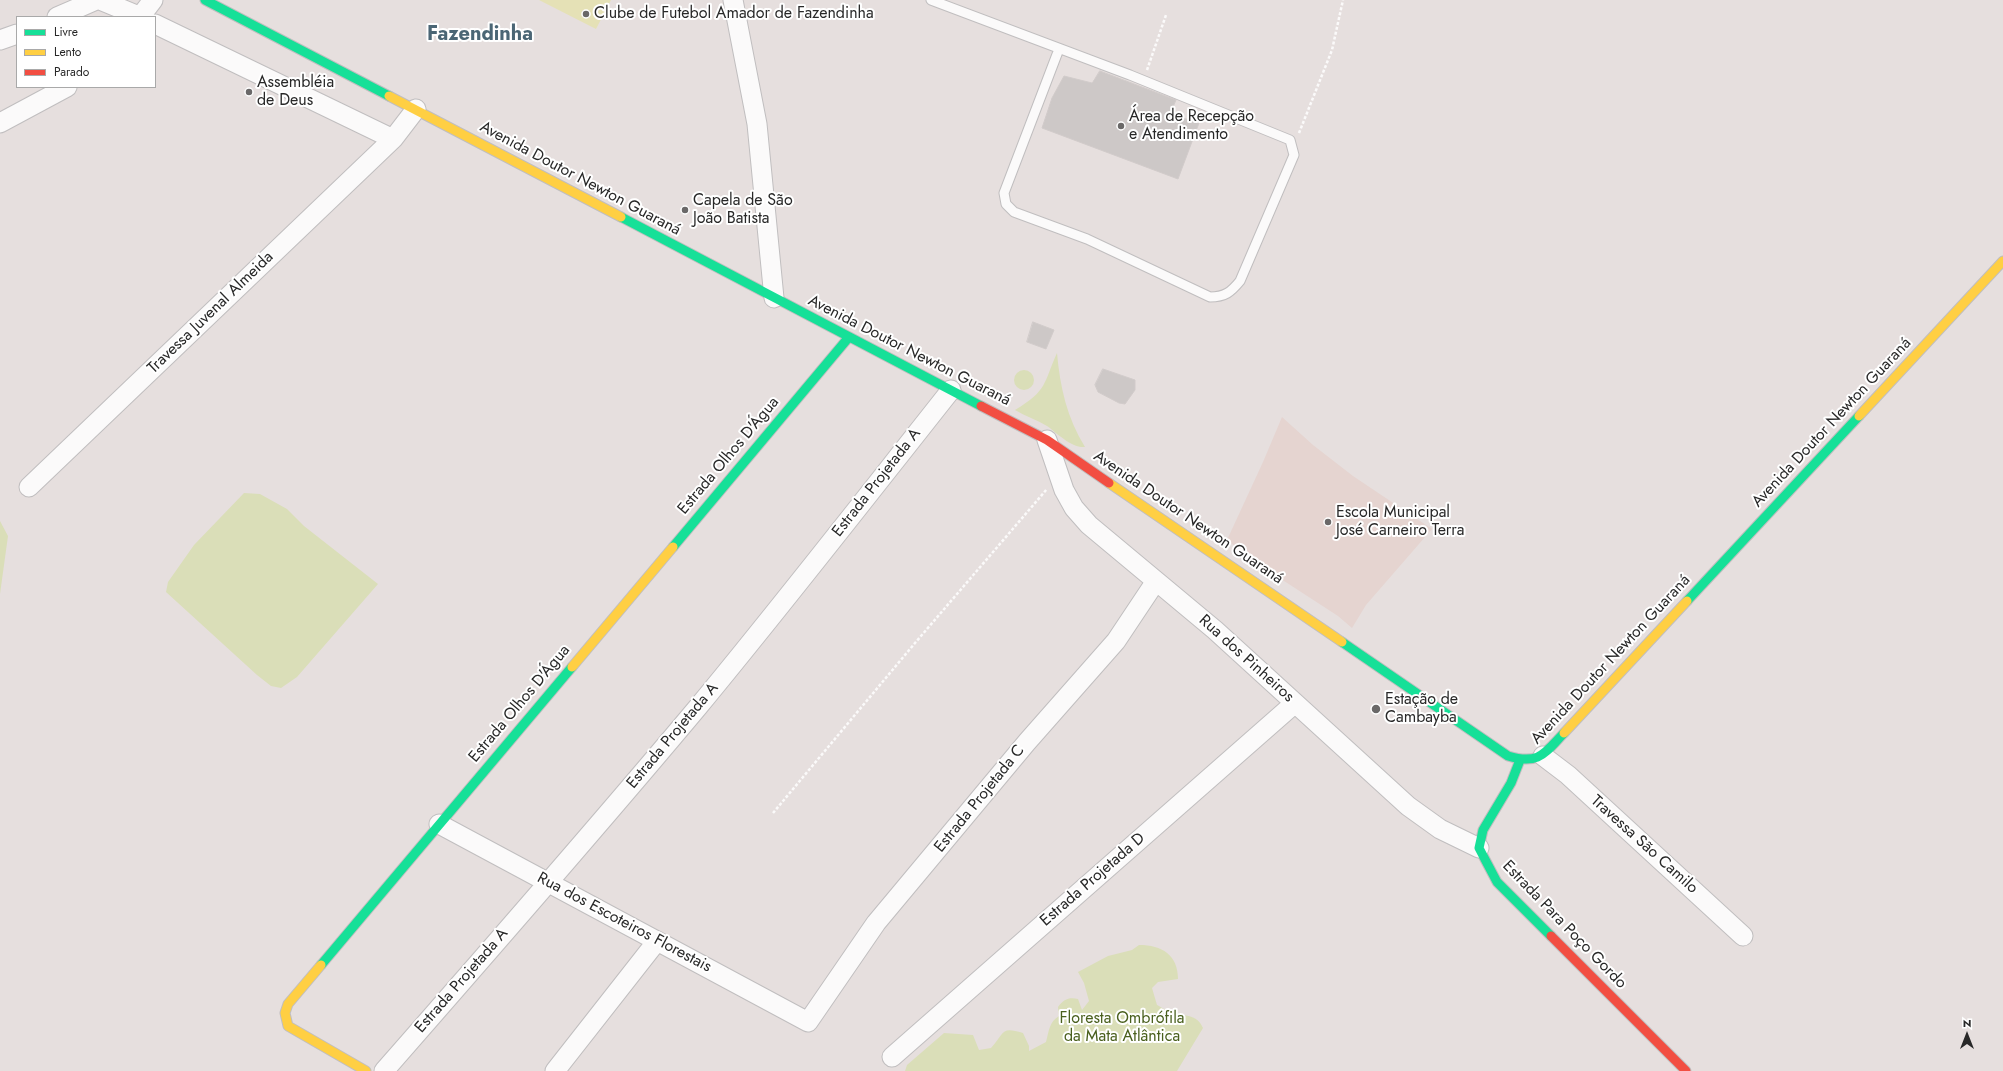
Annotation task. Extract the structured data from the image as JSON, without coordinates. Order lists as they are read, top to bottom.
{
  "streets": {
    "main road": ["Avenida Doutor Newton Guaraná", "Estrada Olhos D'Água", "Estrada Para Poço Gordo"],
    "street": [
      "Travessa Juvenal Almeida",
      "Estrada Projetada A",
      "Rua dos Pinheiros",
      "Estrada Projetada C",
      "Travessa São Camilo",
      "Estrada Projetada D",
      "Rua dos Escoteiros Florestais"
    ]
  },
  "crossings": [
    ["Avenida Doutor Newton Guaraná", "Travessa Juvenal Almeida"],
    ["Avenida Doutor Newton Guaraná", "Estrada Olhos D'Água"],
    ["Avenida Doutor Newton Guaraná", "Estrada Projetada A"],
    ["Avenida Doutor Newton Guaraná", "Rua dos Pinheiros"],
    ["Avenida Doutor Newton Guaraná", "Travessa São Camilo"],
    ["Estrada Olhos D'Água", "Rua dos Escoteiros Florestais"],
    ["Estrada Projetada A", "Rua dos Escoteiros Florestais"],
    ["Rua dos Pinheiros", "Estrada Projetada C"],
    ["Rua dos Pinheiros", "Estrada Projetada D"],
    ["Rua dos Pinheiros", "Estrada Para Poço Gordo"],
    ["Estrada Projetada C", "Rua dos Escoteiros Florestais"]
  ],
  "districts": ["Fazendinha"],
  "parks": ["Floresta Ombrófila da Mata Atlântica"],
  "places": [
    "Clube de Futebol Amador de Fazendinha",
    "Assembléia de Deus",
    "Área de Recepção e Atendimento",
    "Capela de São João Batista",
    "Escola Municipal José Carneiro Terra",
    "Estação de Cambayba"
  ],
  "legend": ["Livre", "Lento", "Parado"],
  "north": "top"
}
